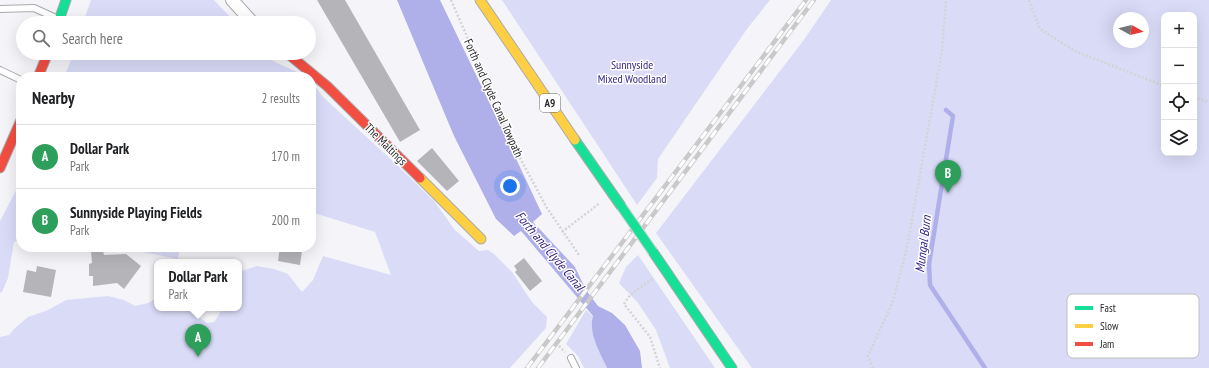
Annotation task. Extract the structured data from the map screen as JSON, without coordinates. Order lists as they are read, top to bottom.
{
  "streets": {
    "main road": ["A9", "The Maltings"],
    "path": ["Forth and Clyde Canal Towpath"]
  },
  "water": ["Mungal Burn", "Forth and Clyde Canal"],
  "parks": ["Sunnyside Mixed Woodland"],
  "legend": ["Fast", "Slow", "Jam"],
  "north": "right",
  "page": {
    "map_buttons": ["+", "−"],
    "search": "Search here",
    "heading": ["Nearby", "2 results"],
    "list": [
      {
        "mark": "A",
        "name": "Dollar Park",
        "note": "Park",
        "value": "170 m"
      },
      {
        "mark": "B",
        "name": "Sunnyside Playing Fields",
        "note": "Park",
        "value": "200 m"
      }
    ],
    "pins": ["B", "A"],
    "popup": ["Dollar Park", "Park"]
  }
}
